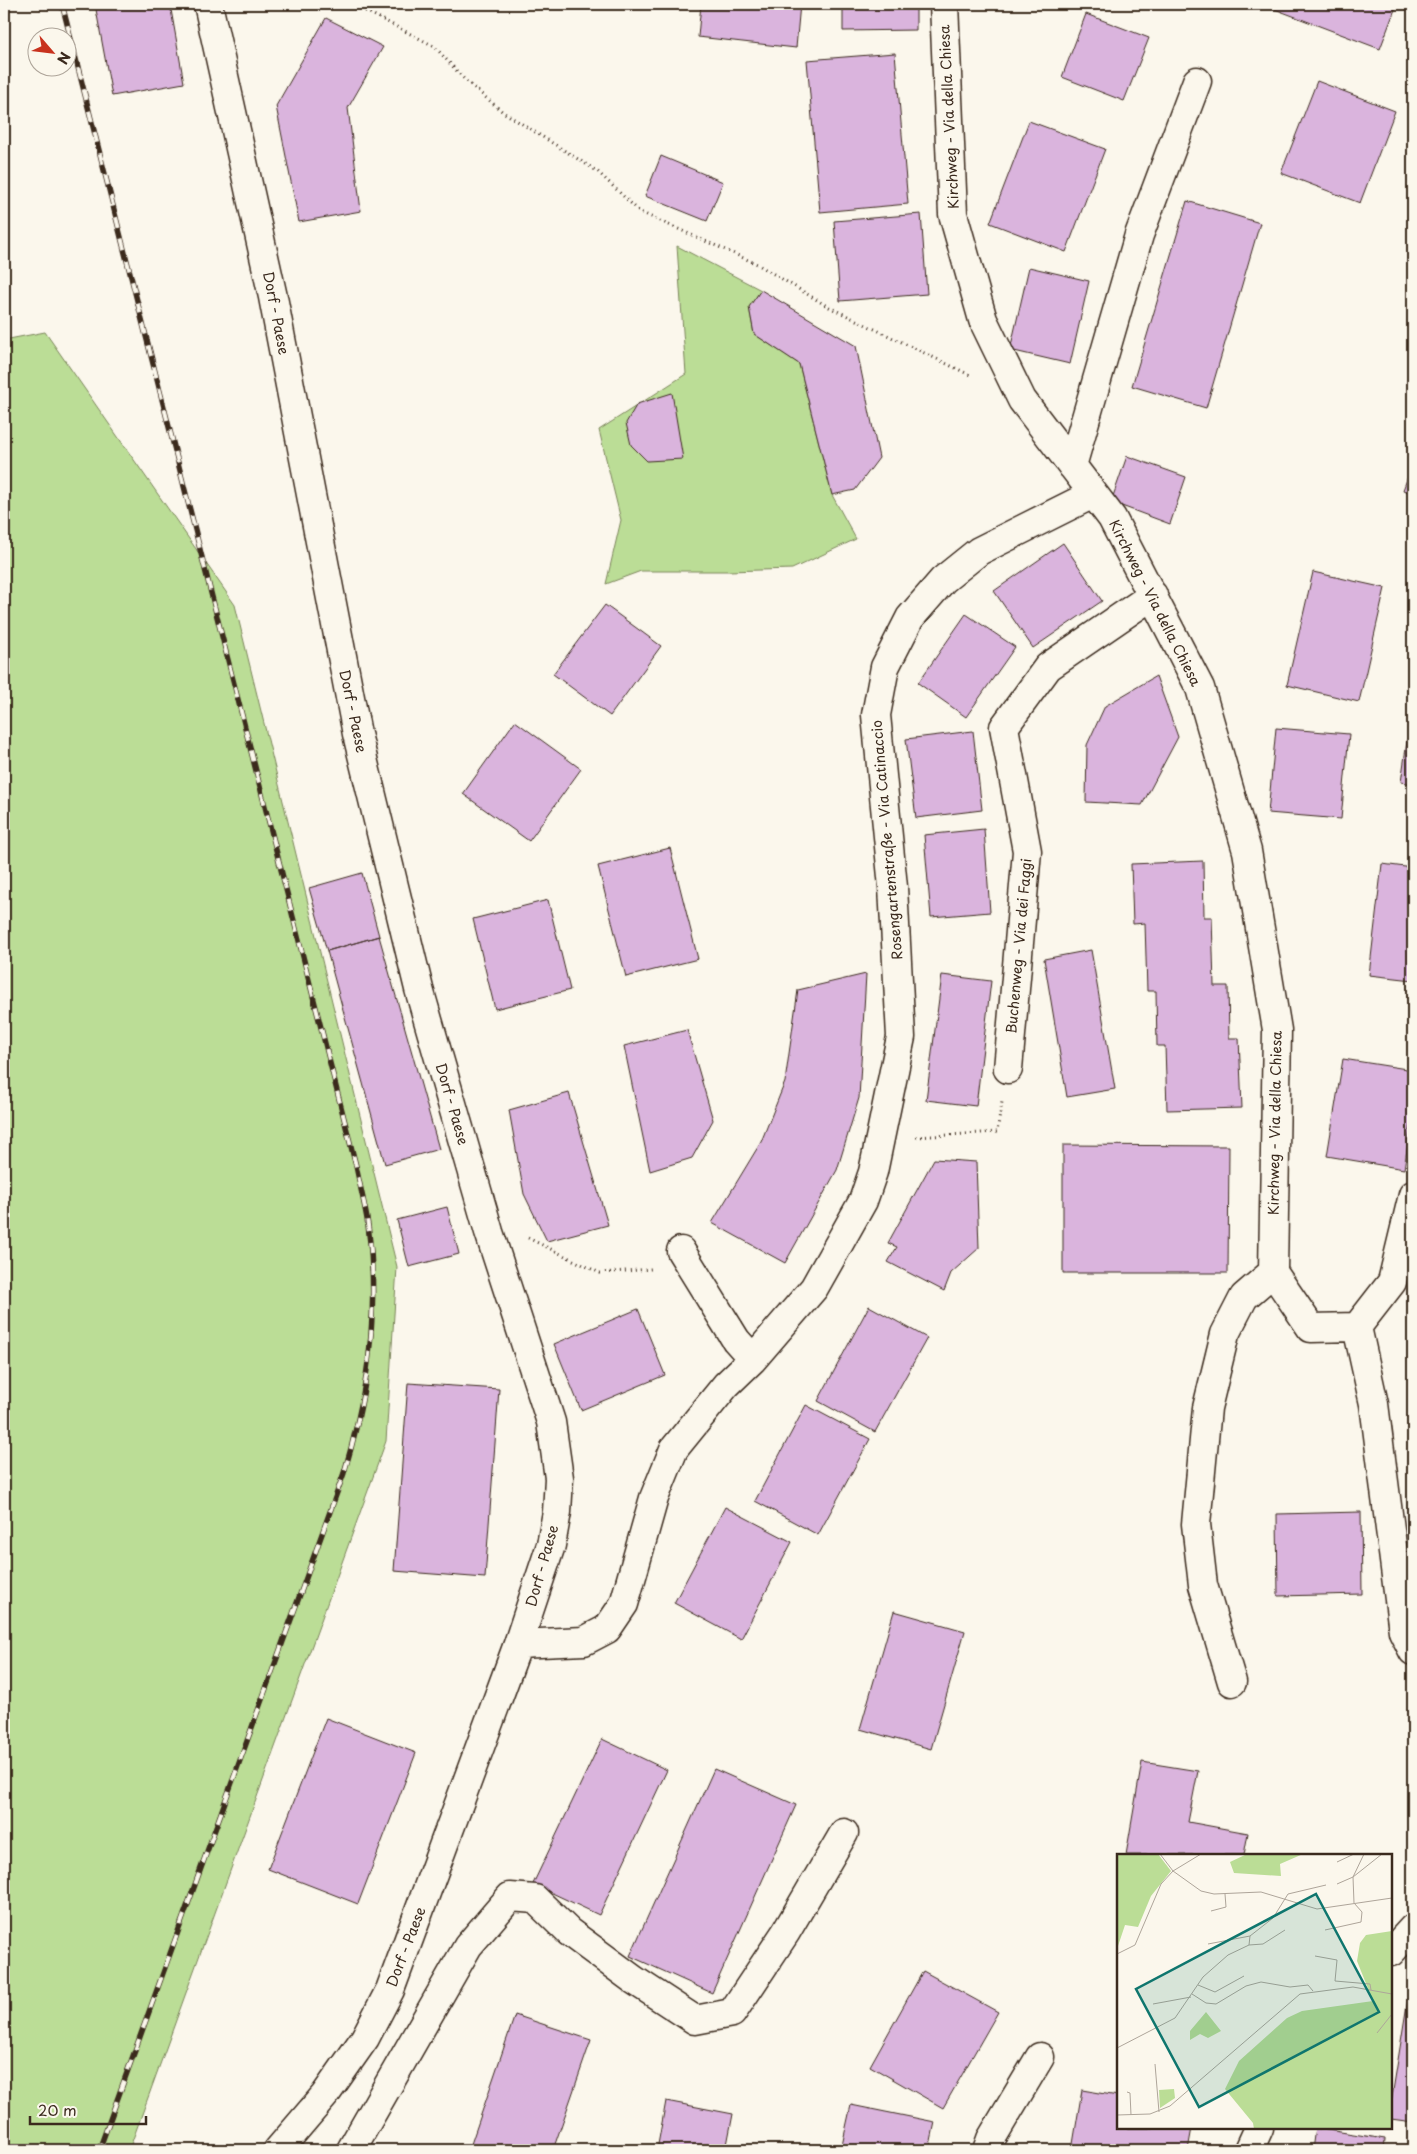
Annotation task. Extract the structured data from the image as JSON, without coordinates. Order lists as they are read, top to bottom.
{
  "streets": {
    "street": [
      "Kirchweg - Via della Chiesa",
      "Dorf - Paese",
      "Rosengartenstraße - Via Catinaccio",
      "Buchenweg - Via dei Faggi"
    ]
  },
  "crossings": [
    ["Kirchweg - Via della Chiesa", "Rosengartenstraße - Via Catinaccio"],
    ["Kirchweg - Via della Chiesa", "Buchenweg - Via dei Faggi"],
    ["Dorf - Paese", "Rosengartenstraße - Via Catinaccio"]
  ],
  "scale_bar": "20 m",
  "north": "bottom right"
}
